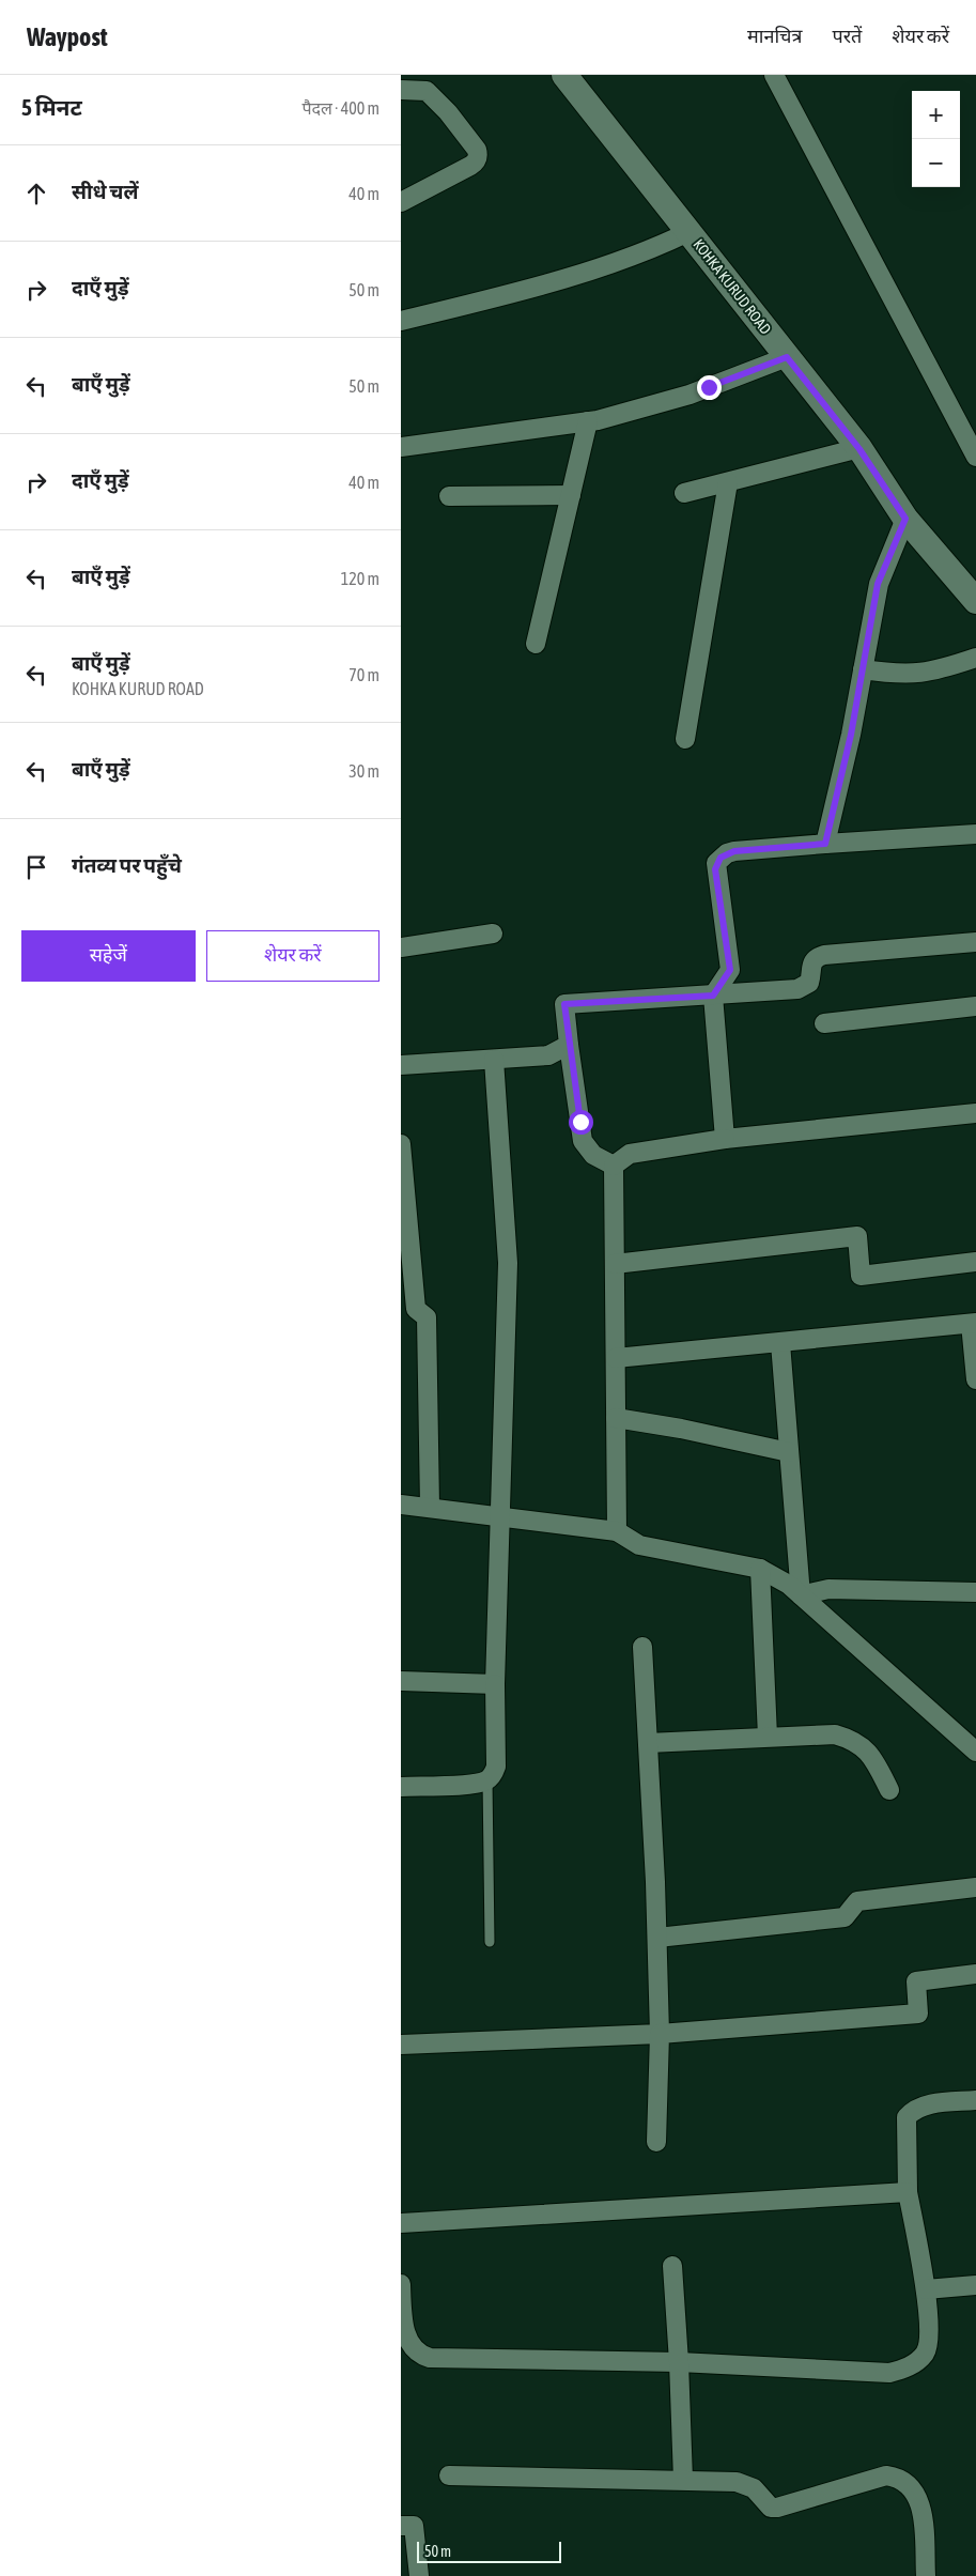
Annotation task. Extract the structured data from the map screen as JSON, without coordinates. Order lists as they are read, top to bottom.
{
  "streets": {
    "main road": ["KOHKA KURUD ROAD"]
  },
  "scale_bar": "50 m",
  "page": {
    "header": "Waypost",
    "nav": ["मानचित्र", "परतें", "शेयर करें"],
    "heading": ["5 मिनट", "पैदल · 400 m"],
    "map_buttons": ["+", "−"],
    "list": [
      ["सीधे चलें", "40 m"],
      ["दाएँ मुड़ें", "50 m"],
      ["बाएँ मुड़ें", "50 m"],
      ["दाएँ मुड़ें", "40 m"],
      ["बाएँ मुड़ें", "120 m"],
      ["बाएँ मुड़ें", "KOHKA KURUD ROAD", "70 m"],
      ["बाएँ मुड़ें", "30 m"],
      "गंतव्य पर पहुँचे"
    ],
    "buttons": ["सहेजें", "शेयर करें"],
    "scale": "50 m"
  }
}
